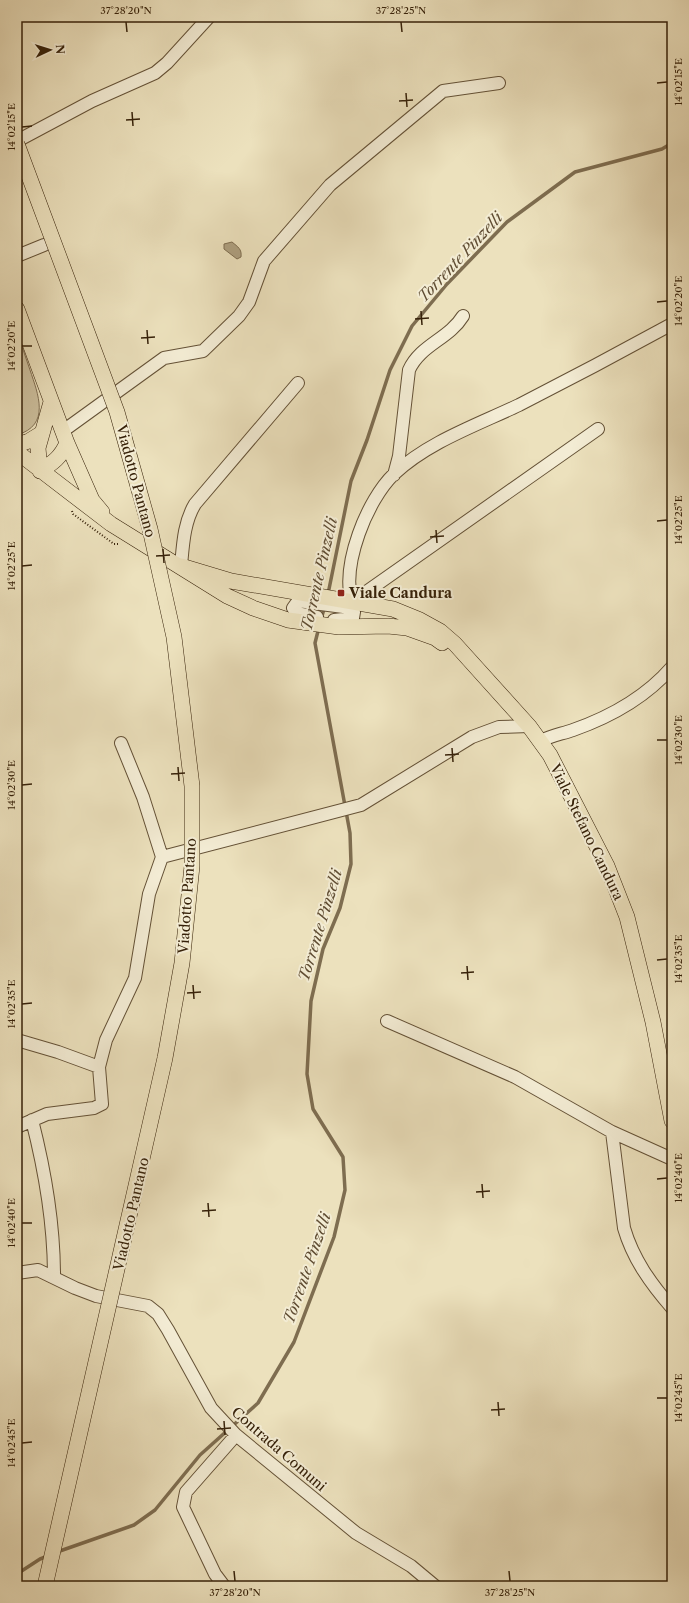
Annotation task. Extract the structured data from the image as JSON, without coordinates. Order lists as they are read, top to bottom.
{
  "streets": {
    "main road": ["Viadotto Pantano", "Viale Stefano Candura"],
    "street": ["Contrada Comuni"]
  },
  "water": ["Torrente Pinzelli"],
  "places": {
    "transit": ["Viale Candura"]
  },
  "north": "right",
  "coordinates": [
    "37°28'20\"N",
    "37°28'25\"N",
    "14°02'15\"E",
    "14°02'20\"E",
    "14°02'25\"E",
    "14°02'30\"E",
    "14°02'35\"E",
    "14°02'40\"E",
    "14°02'45\"E"
  ]
}
